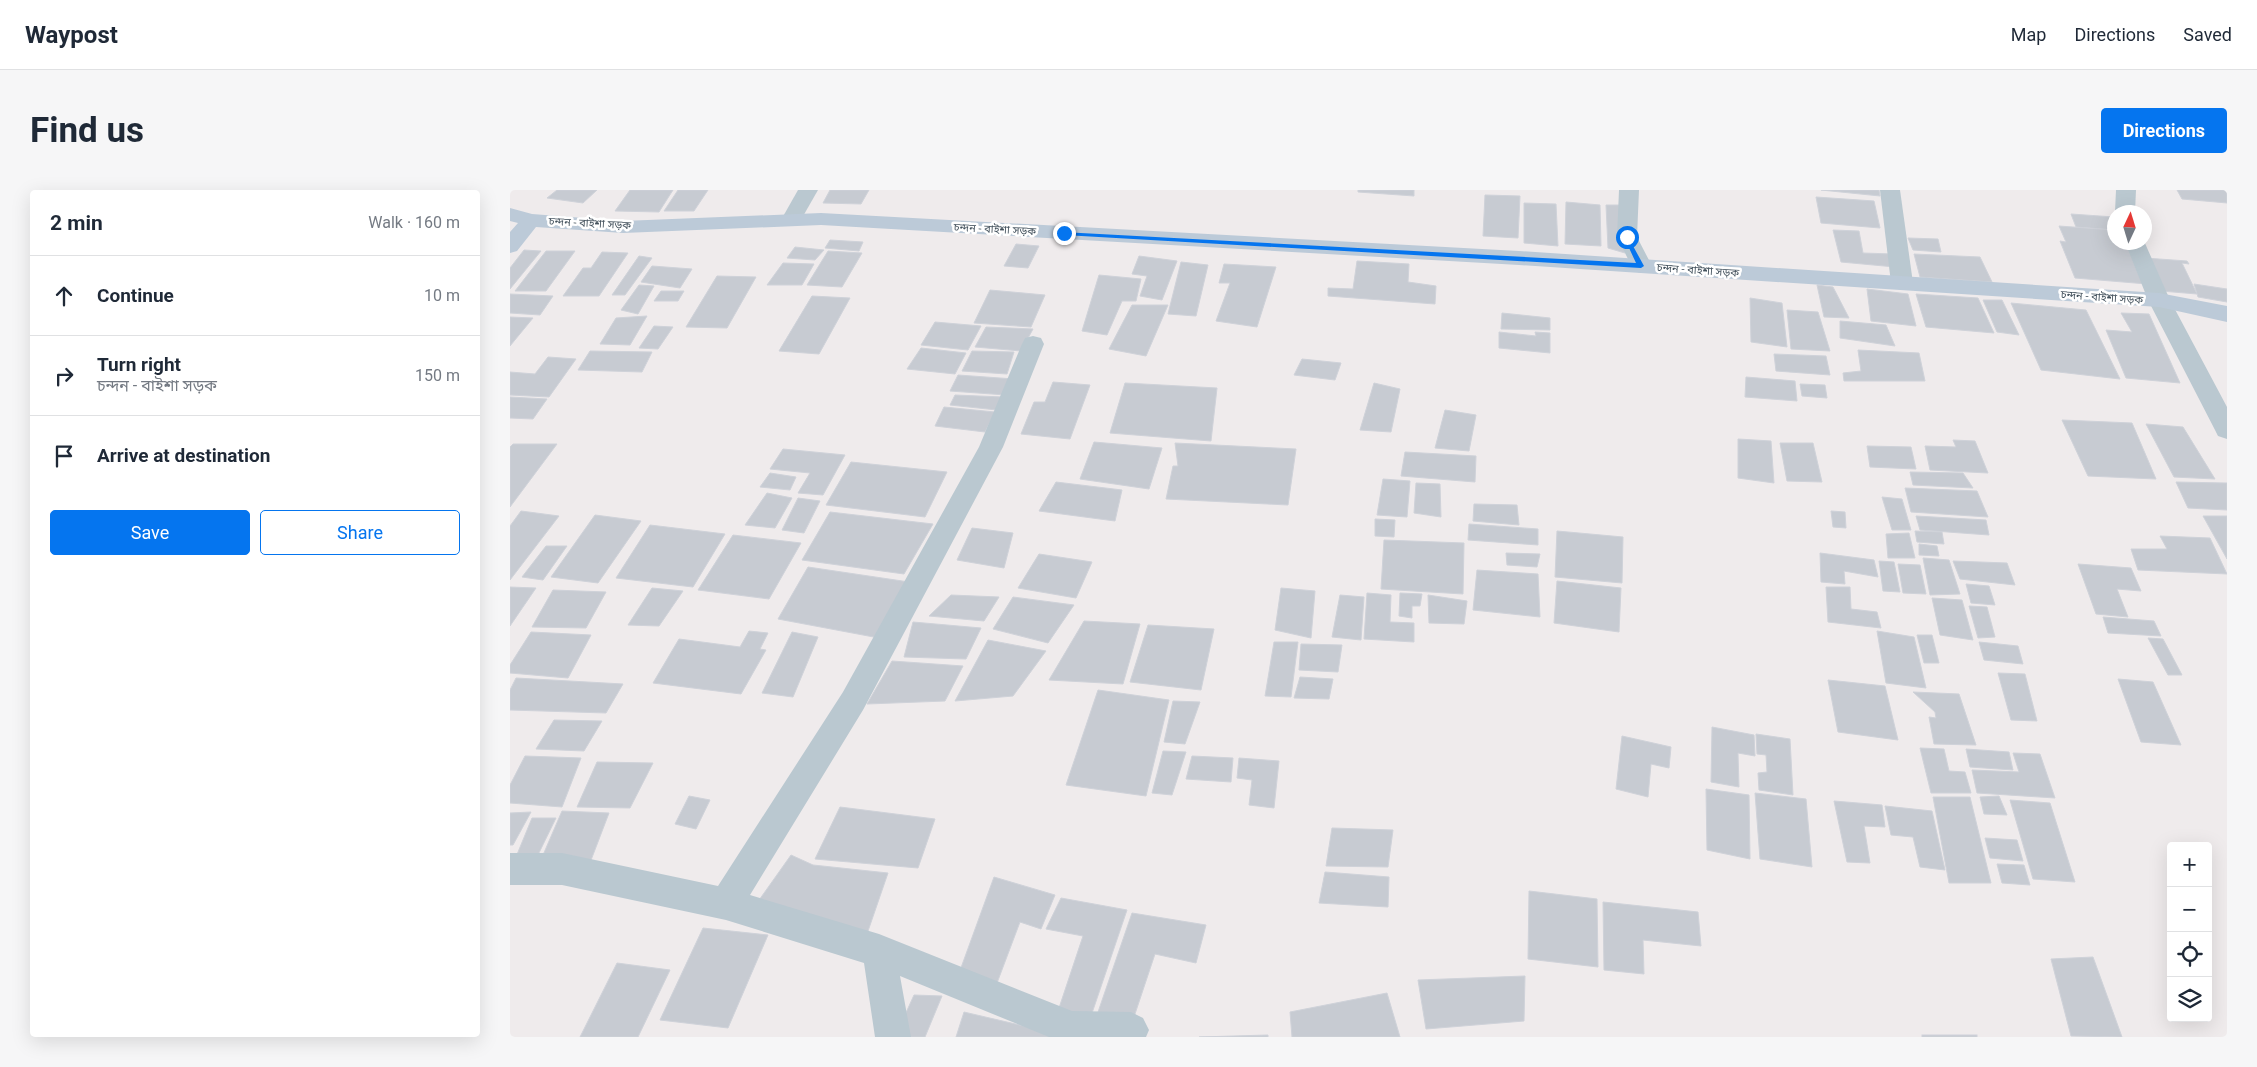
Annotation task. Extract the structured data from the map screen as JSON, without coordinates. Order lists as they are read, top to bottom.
{
  "streets": {
    "main road": ["চন্দন - বাইশা সড়ক"]
  },
  "north": "top",
  "page": {
    "header": "Waypost",
    "nav": ["Map", "Directions", "Saved"],
    "buttons": [
      "Directions",
      ["Save", "Share"]
    ],
    "title": "Find us",
    "heading": ["2 min", "Walk · 160 m"],
    "list": [
      ["Continue", "10 m"],
      ["Turn right", "চন্দন - বাইশা সড়ক", "150 m"],
      "Arrive at destination"
    ],
    "map_buttons": ["+", "−"]
  }
}
